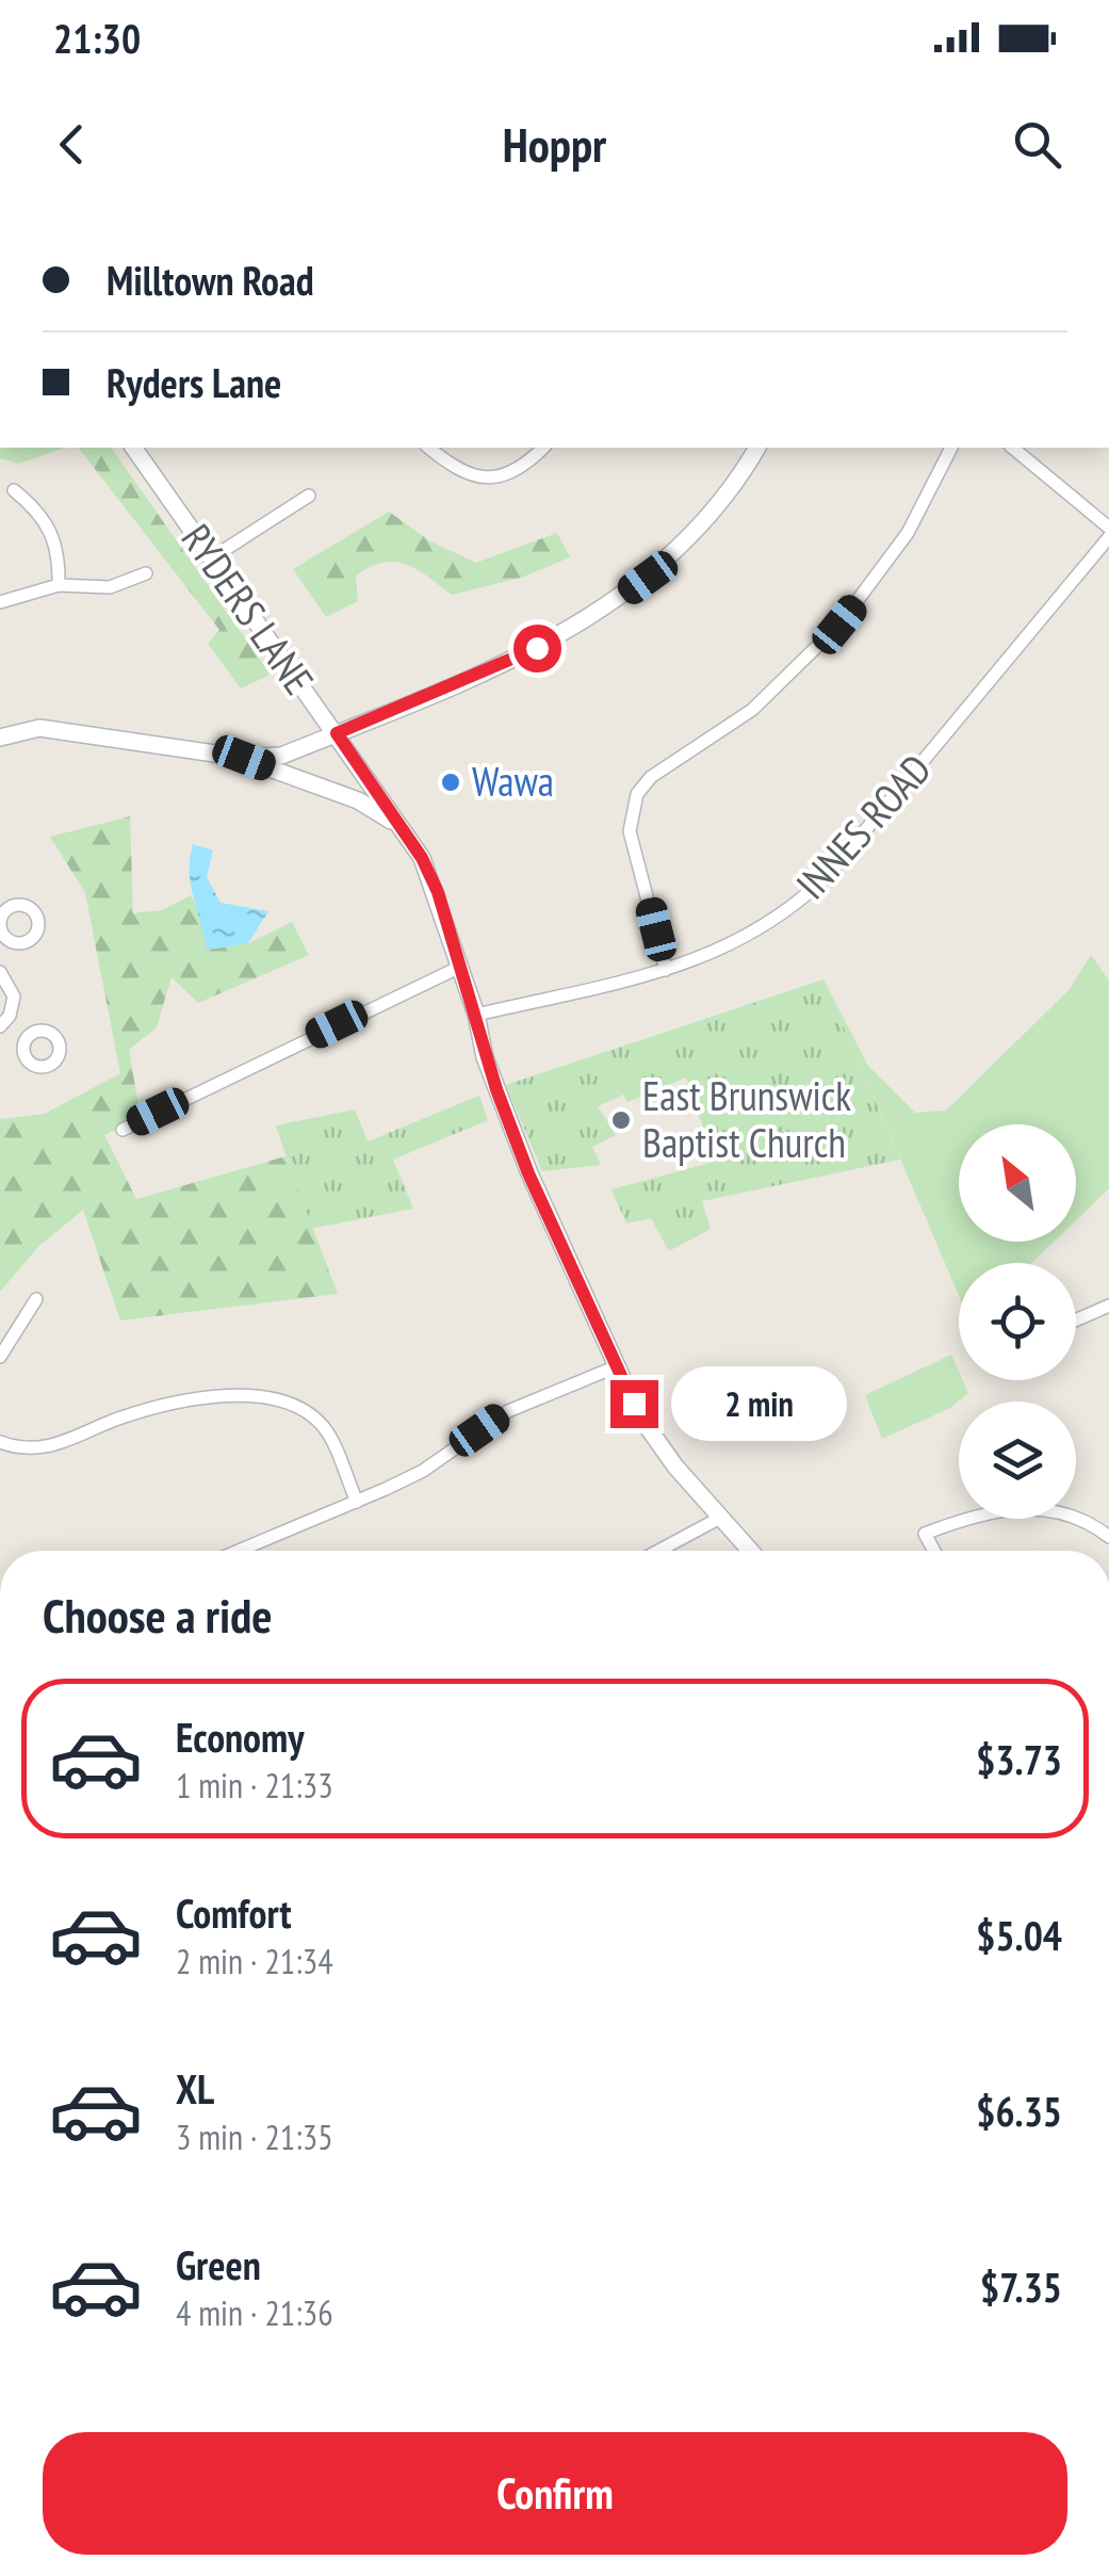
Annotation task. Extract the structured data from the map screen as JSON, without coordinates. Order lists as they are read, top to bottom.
{
  "streets": {
    "main road": ["RYDERS LANE"],
    "street": ["INNES ROAD"]
  },
  "crossings": [
    ["RYDERS LANE", "INNES ROAD"]
  ],
  "places": ["Wawa", "East Brunswick Baptist Church"],
  "north": "top left",
  "page": {
    "status": "21:30",
    "header": "Hoppr",
    "banner": ["Milltown Road", "Ryders Lane"],
    "bubble": "2 min",
    "heading": "Choose a ride",
    "list": [
      {
        "name": "Economy",
        "note": "1 min · 21:33",
        "value": "$3.73"
      },
      {
        "name": "Comfort",
        "note": "2 min · 21:34",
        "value": "$5.04"
      },
      {
        "name": "XL",
        "note": "3 min · 21:35",
        "value": "$6.35"
      },
      {
        "name": "Green",
        "note": "4 min · 21:36",
        "value": "$7.35"
      }
    ],
    "buttons": "Confirm"
  }
}
